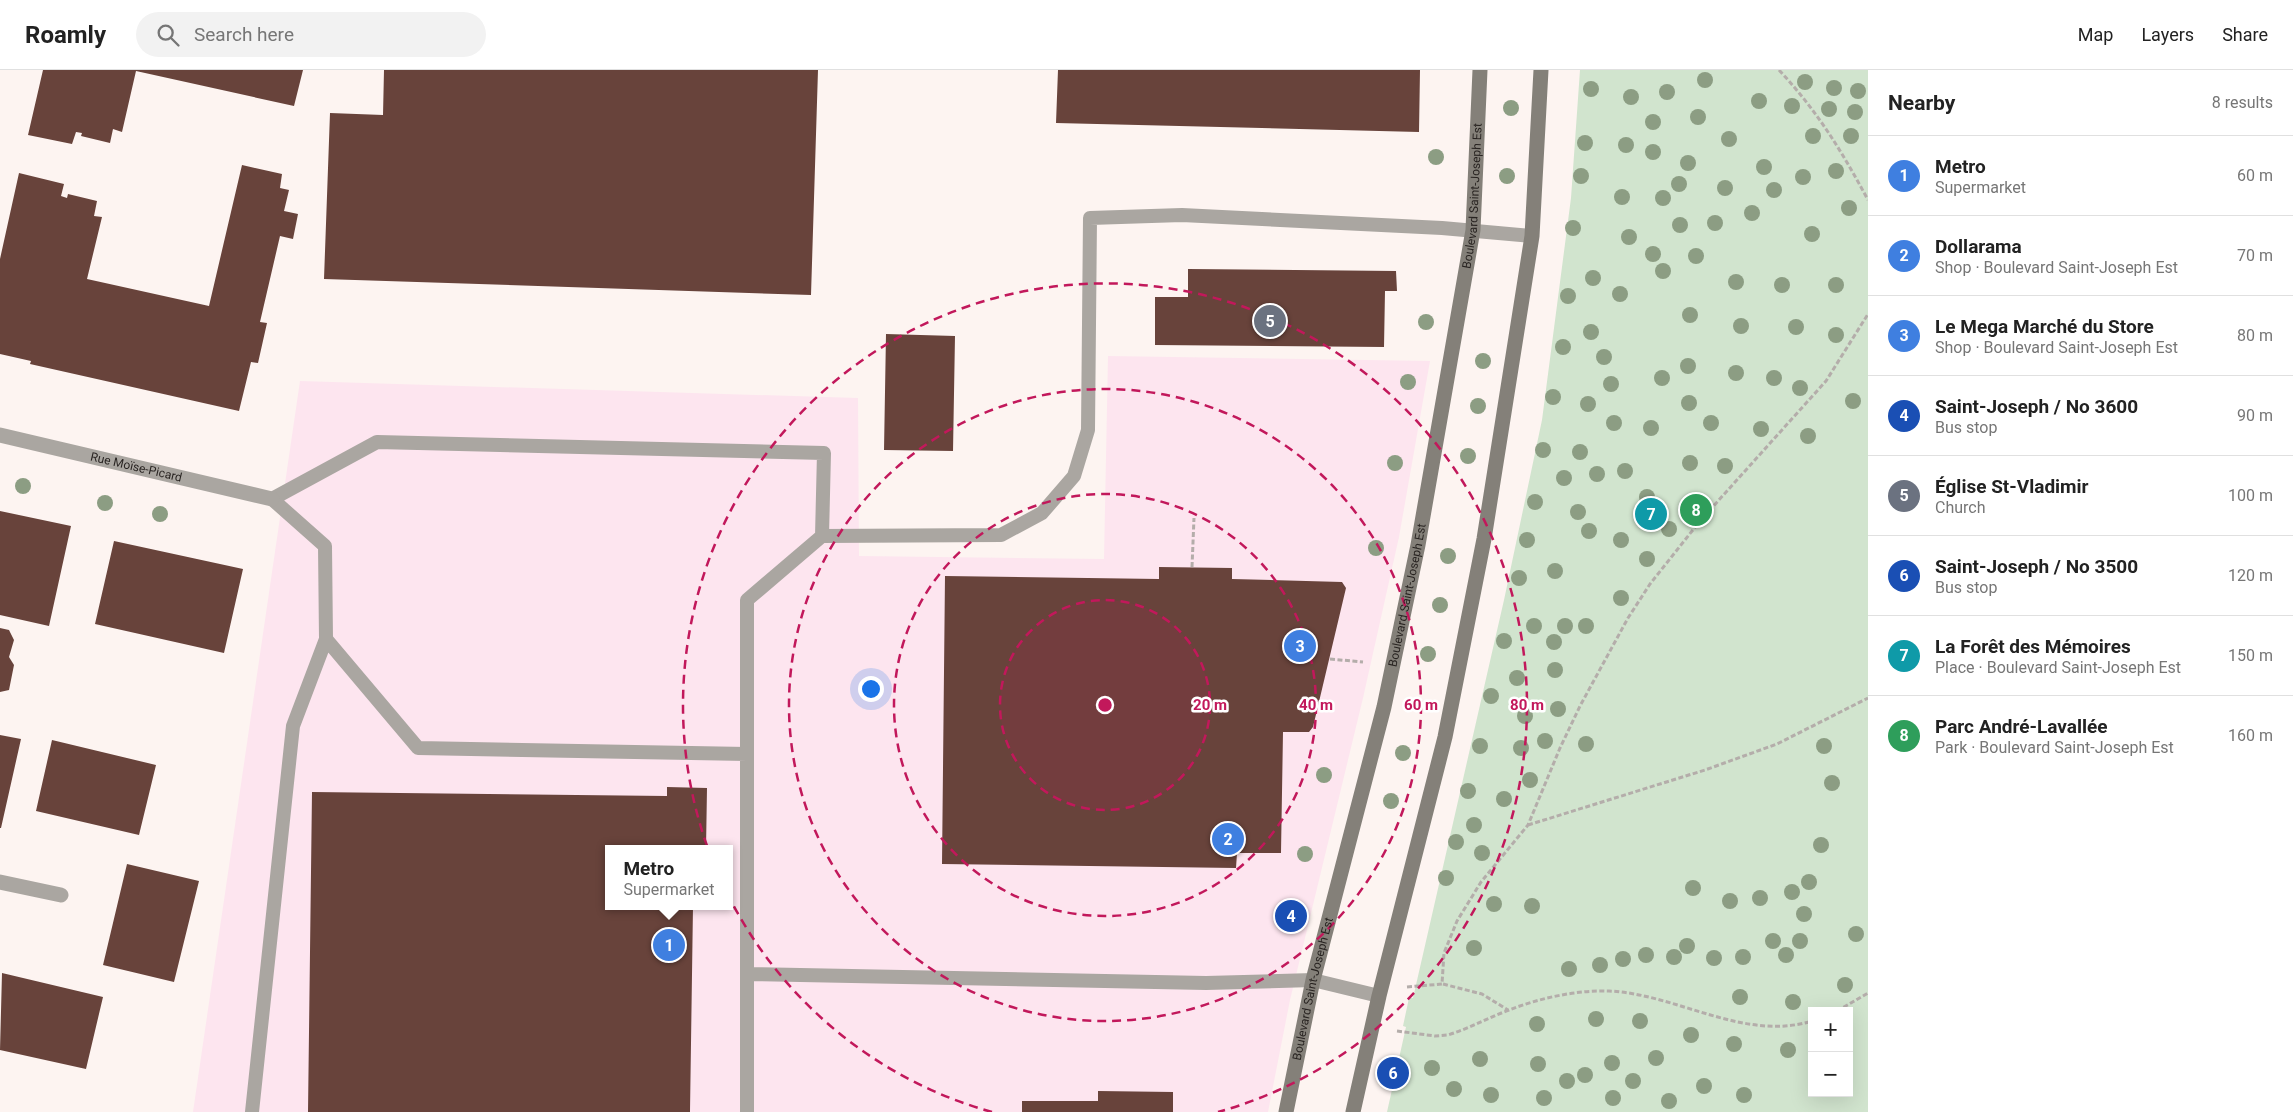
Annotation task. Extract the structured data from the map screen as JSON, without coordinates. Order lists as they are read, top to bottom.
{
  "streets": {
    "main road": ["Boulevard Saint-Joseph Est"],
    "street": ["Rue Moïse-Picard"]
  },
  "page": {
    "header": "Roamly",
    "search": "Search here",
    "nav": ["Map", "Layers", "Share"],
    "heading": ["Nearby", "8 results"],
    "list": [
      {
        "mark": "1",
        "name": "Metro",
        "note": "Supermarket",
        "value": "60 m"
      },
      {
        "mark": "2",
        "name": "Dollarama",
        "note": "Shop · Boulevard Saint-Joseph Est",
        "value": "70 m"
      },
      {
        "mark": "3",
        "name": "Le Mega Marché du Store",
        "note": "Shop · Boulevard Saint-Joseph Est",
        "value": "80 m"
      },
      {
        "mark": "4",
        "name": "Saint-Joseph / No 3600",
        "note": "Bus stop",
        "value": "90 m"
      },
      {
        "mark": "5",
        "name": "Église St-Vladimir",
        "note": "Church",
        "value": "100 m"
      },
      {
        "mark": "6",
        "name": "Saint-Joseph / No 3500",
        "note": "Bus stop",
        "value": "120 m"
      },
      {
        "mark": "7",
        "name": "La Forêt des Mémoires",
        "note": "Place · Boulevard Saint-Joseph Est",
        "value": "150 m"
      },
      {
        "mark": "8",
        "name": "Parc André-Lavallée",
        "note": "Park · Boulevard Saint-Joseph Est",
        "value": "160 m"
      }
    ],
    "pins": [
      "5",
      "8",
      "7",
      "3",
      "2",
      "4",
      "1",
      "6"
    ],
    "popup": ["Metro", "Supermarket"],
    "map_buttons": ["+", "−"]
  },
  "rings": [
    "20 m",
    "40 m",
    "60 m",
    "80 m"
  ]
}
